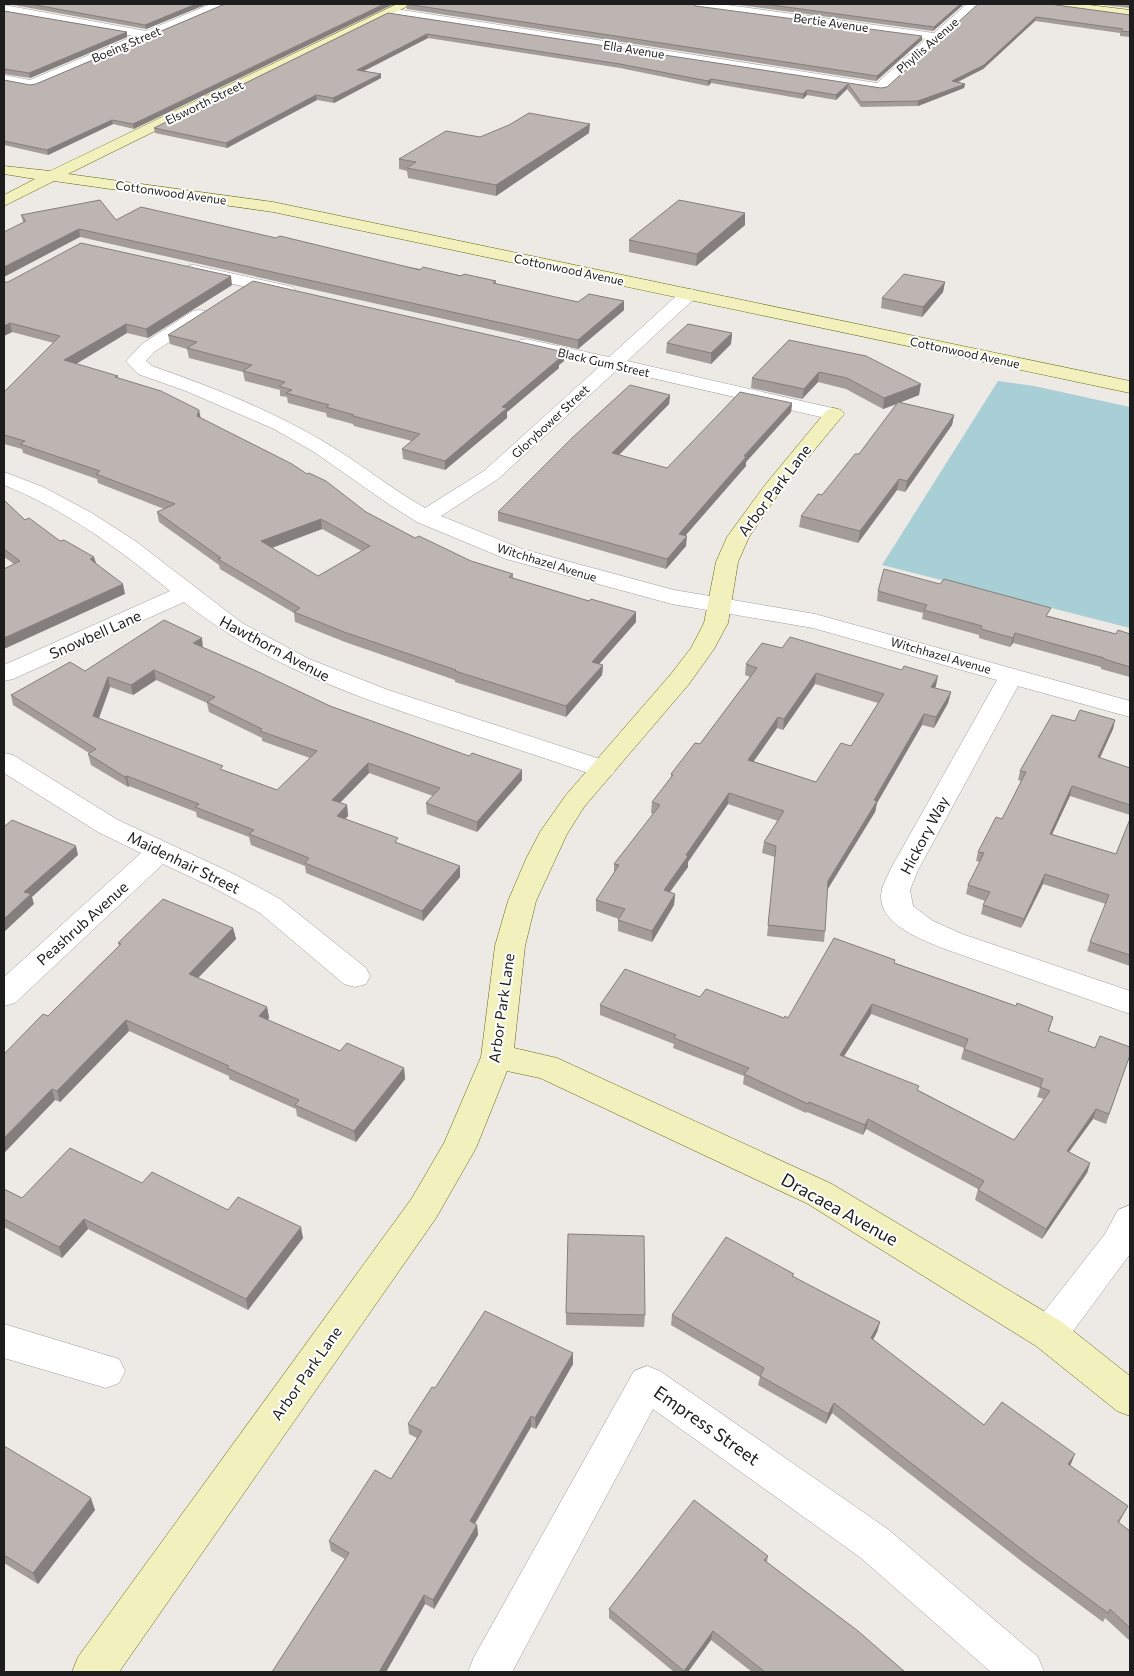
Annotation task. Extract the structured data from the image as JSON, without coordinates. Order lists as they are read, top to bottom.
{
  "streets": {
    "street": [
      "Bertie Avenue",
      "Boeing Street",
      "Phyllis Avenue",
      "Ella Avenue",
      "Elsworth Street",
      "Cottonwood Avenue",
      "Black Gum Street",
      "Glorybower Street",
      "Arbor Park Lane",
      "Witchhazel Avenue",
      "Snowbell Lane",
      "Hawthorn Avenue",
      "Hickory Way",
      "Maidenhair Street",
      "Peashrub Avenue",
      "Dracaea Avenue",
      "Empress Street"
    ]
  },
  "crossings": [
    ["Bertie Avenue", "Phyllis Avenue"],
    ["Phyllis Avenue", "Ella Avenue"],
    ["Ella Avenue", "Elsworth Street"],
    ["Elsworth Street", "Cottonwood Avenue"],
    ["Cottonwood Avenue", "Glorybower Street"],
    ["Black Gum Street", "Glorybower Street"],
    ["Black Gum Street", "Arbor Park Lane"],
    ["Glorybower Street", "Witchhazel Avenue"],
    ["Arbor Park Lane", "Witchhazel Avenue"],
    ["Arbor Park Lane", "Hawthorn Avenue"],
    ["Arbor Park Lane", "Dracaea Avenue"],
    ["Witchhazel Avenue", "Hickory Way"],
    ["Snowbell Lane", "Hawthorn Avenue"],
    ["Maidenhair Street", "Peashrub Avenue"]
  ]
}
